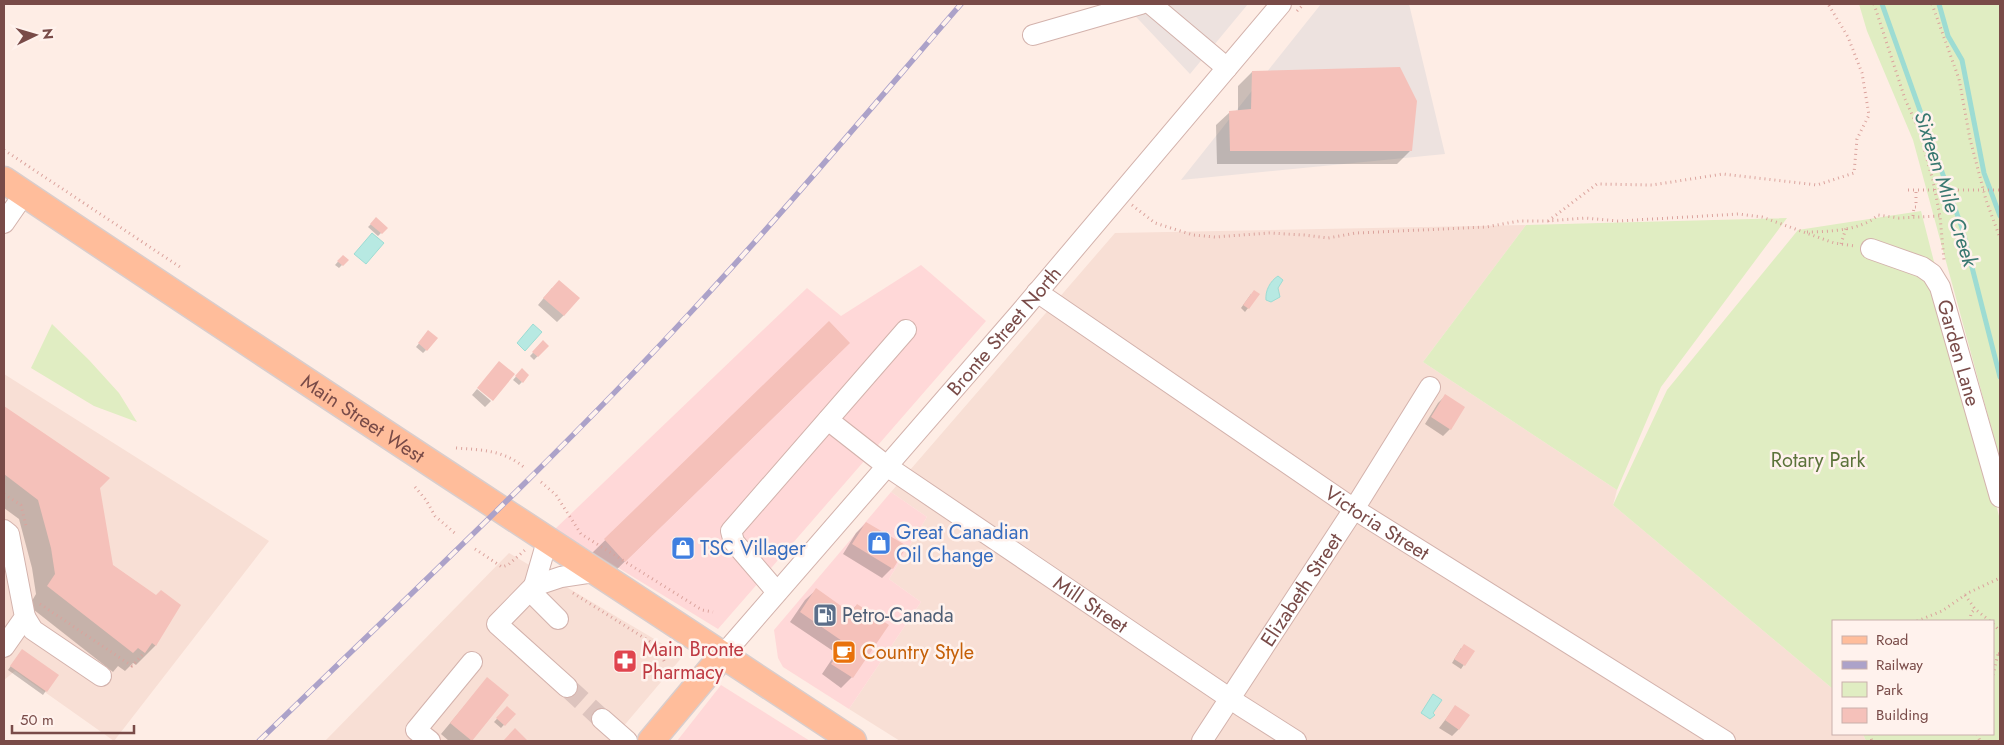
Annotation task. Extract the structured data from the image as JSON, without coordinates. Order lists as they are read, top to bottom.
{
  "streets": {
    "main road": ["Main Street West"],
    "street": [
      "Bronte Street North",
      "Garden Lane",
      "Victoria Street",
      "Elizabeth Street",
      "Mill Street"
    ]
  },
  "crossings": [
    ["Bronte Street North", "Main Street West"],
    ["Bronte Street North", "Victoria Street"],
    ["Bronte Street North", "Mill Street"],
    ["Victoria Street", "Elizabeth Street"],
    ["Elizabeth Street", "Mill Street"]
  ],
  "water": ["Sixteen Mile Creek"],
  "parks": ["Rotary Park"],
  "places": {
    "shop": ["Great Canadian Oil Change", "TSC Villager"],
    "fuel station": ["Petro-Canada"],
    "cafe": ["Country Style"],
    "pharmacy": ["Main Bronte Pharmacy"]
  },
  "legend": [
    "Road",
    "Railway",
    "Park",
    "Building"
  ],
  "scale_bar": "50 m",
  "north": "right"
}
